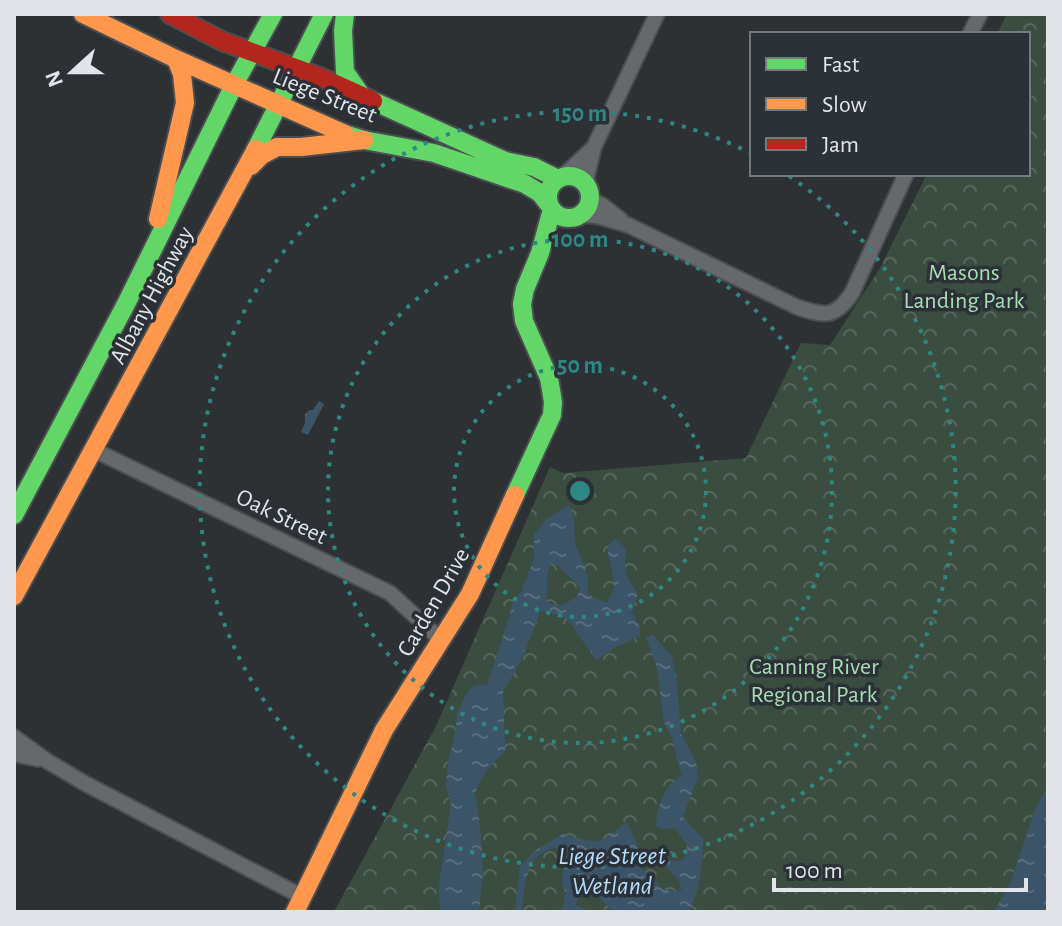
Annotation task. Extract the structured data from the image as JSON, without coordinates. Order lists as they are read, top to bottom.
{
  "streets": {
    "main road": ["Liege Street", "Albany Highway", "Carden Drive"],
    "street": ["Oak Street"]
  },
  "crossings": [
    ["Liege Street", "Albany Highway"],
    ["Liege Street", "Carden Drive"],
    ["Albany Highway", "Oak Street"],
    ["Oak Street", "Carden Drive"]
  ],
  "water": ["Liege Street Wetland"],
  "parks": ["Masons Landing Park", "Canning River Regional Park"],
  "legend": ["Fast", "Slow", "Jam"],
  "scale_bar": "100 m",
  "north": "left",
  "rings": ["150 m", "100 m", "50 m"]
}
